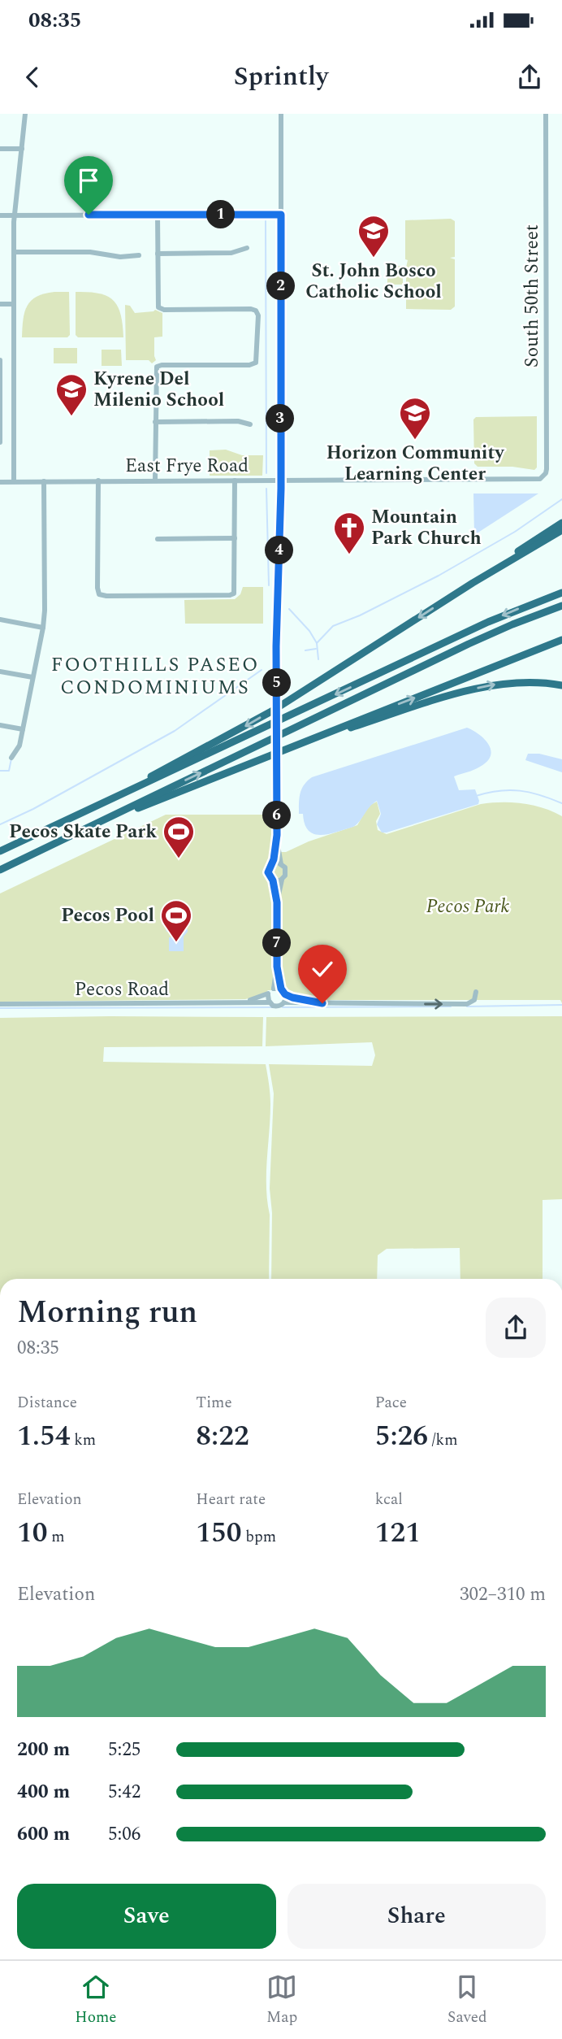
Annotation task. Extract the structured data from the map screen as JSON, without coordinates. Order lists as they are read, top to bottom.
{
  "streets": {
    "street": ["South 50th Street", "East Frye Road", "Pecos Road"]
  },
  "crossings": [
    ["South 50th Street", "East Frye Road"]
  ],
  "districts": ["FOOTHILLS PASEO CONDOMINIUMS"],
  "parks": ["Pecos Park"],
  "places": {
    "school or university": ["St. John Bosco Catholic School", "Kyrene Del Milenio School", "Horizon Community Learning Center"],
    "church": ["Mountain Park Church"],
    "sports": ["Pecos Skate Park", "Pecos Pool"]
  },
  "page": {
    "status": "08:35",
    "header": "Sprintly",
    "pins": [
      "1",
      "2",
      "3",
      "4",
      "5",
      "6",
      "7"
    ],
    "heading": ["Morning run", "08:35"],
    "stats": [
      ["Distance", "1.54 km"],
      ["Time", "8:22"],
      ["Pace", "5:26 /km"],
      ["Elevation", "10 m"],
      ["Heart rate", "150 bpm"],
      ["kcal", "121"]
    ],
    "chart": ["Elevation", "302–310 m"],
    "list": [
      {
        "name": "200 m",
        "note": "5:25"
      },
      {
        "name": "400 m",
        "note": "5:42"
      },
      {
        "name": "600 m",
        "note": "5:06"
      }
    ],
    "buttons": ["Save", "Share"],
    "tabs": ["Home", "Map", "Saved"]
  }
}
